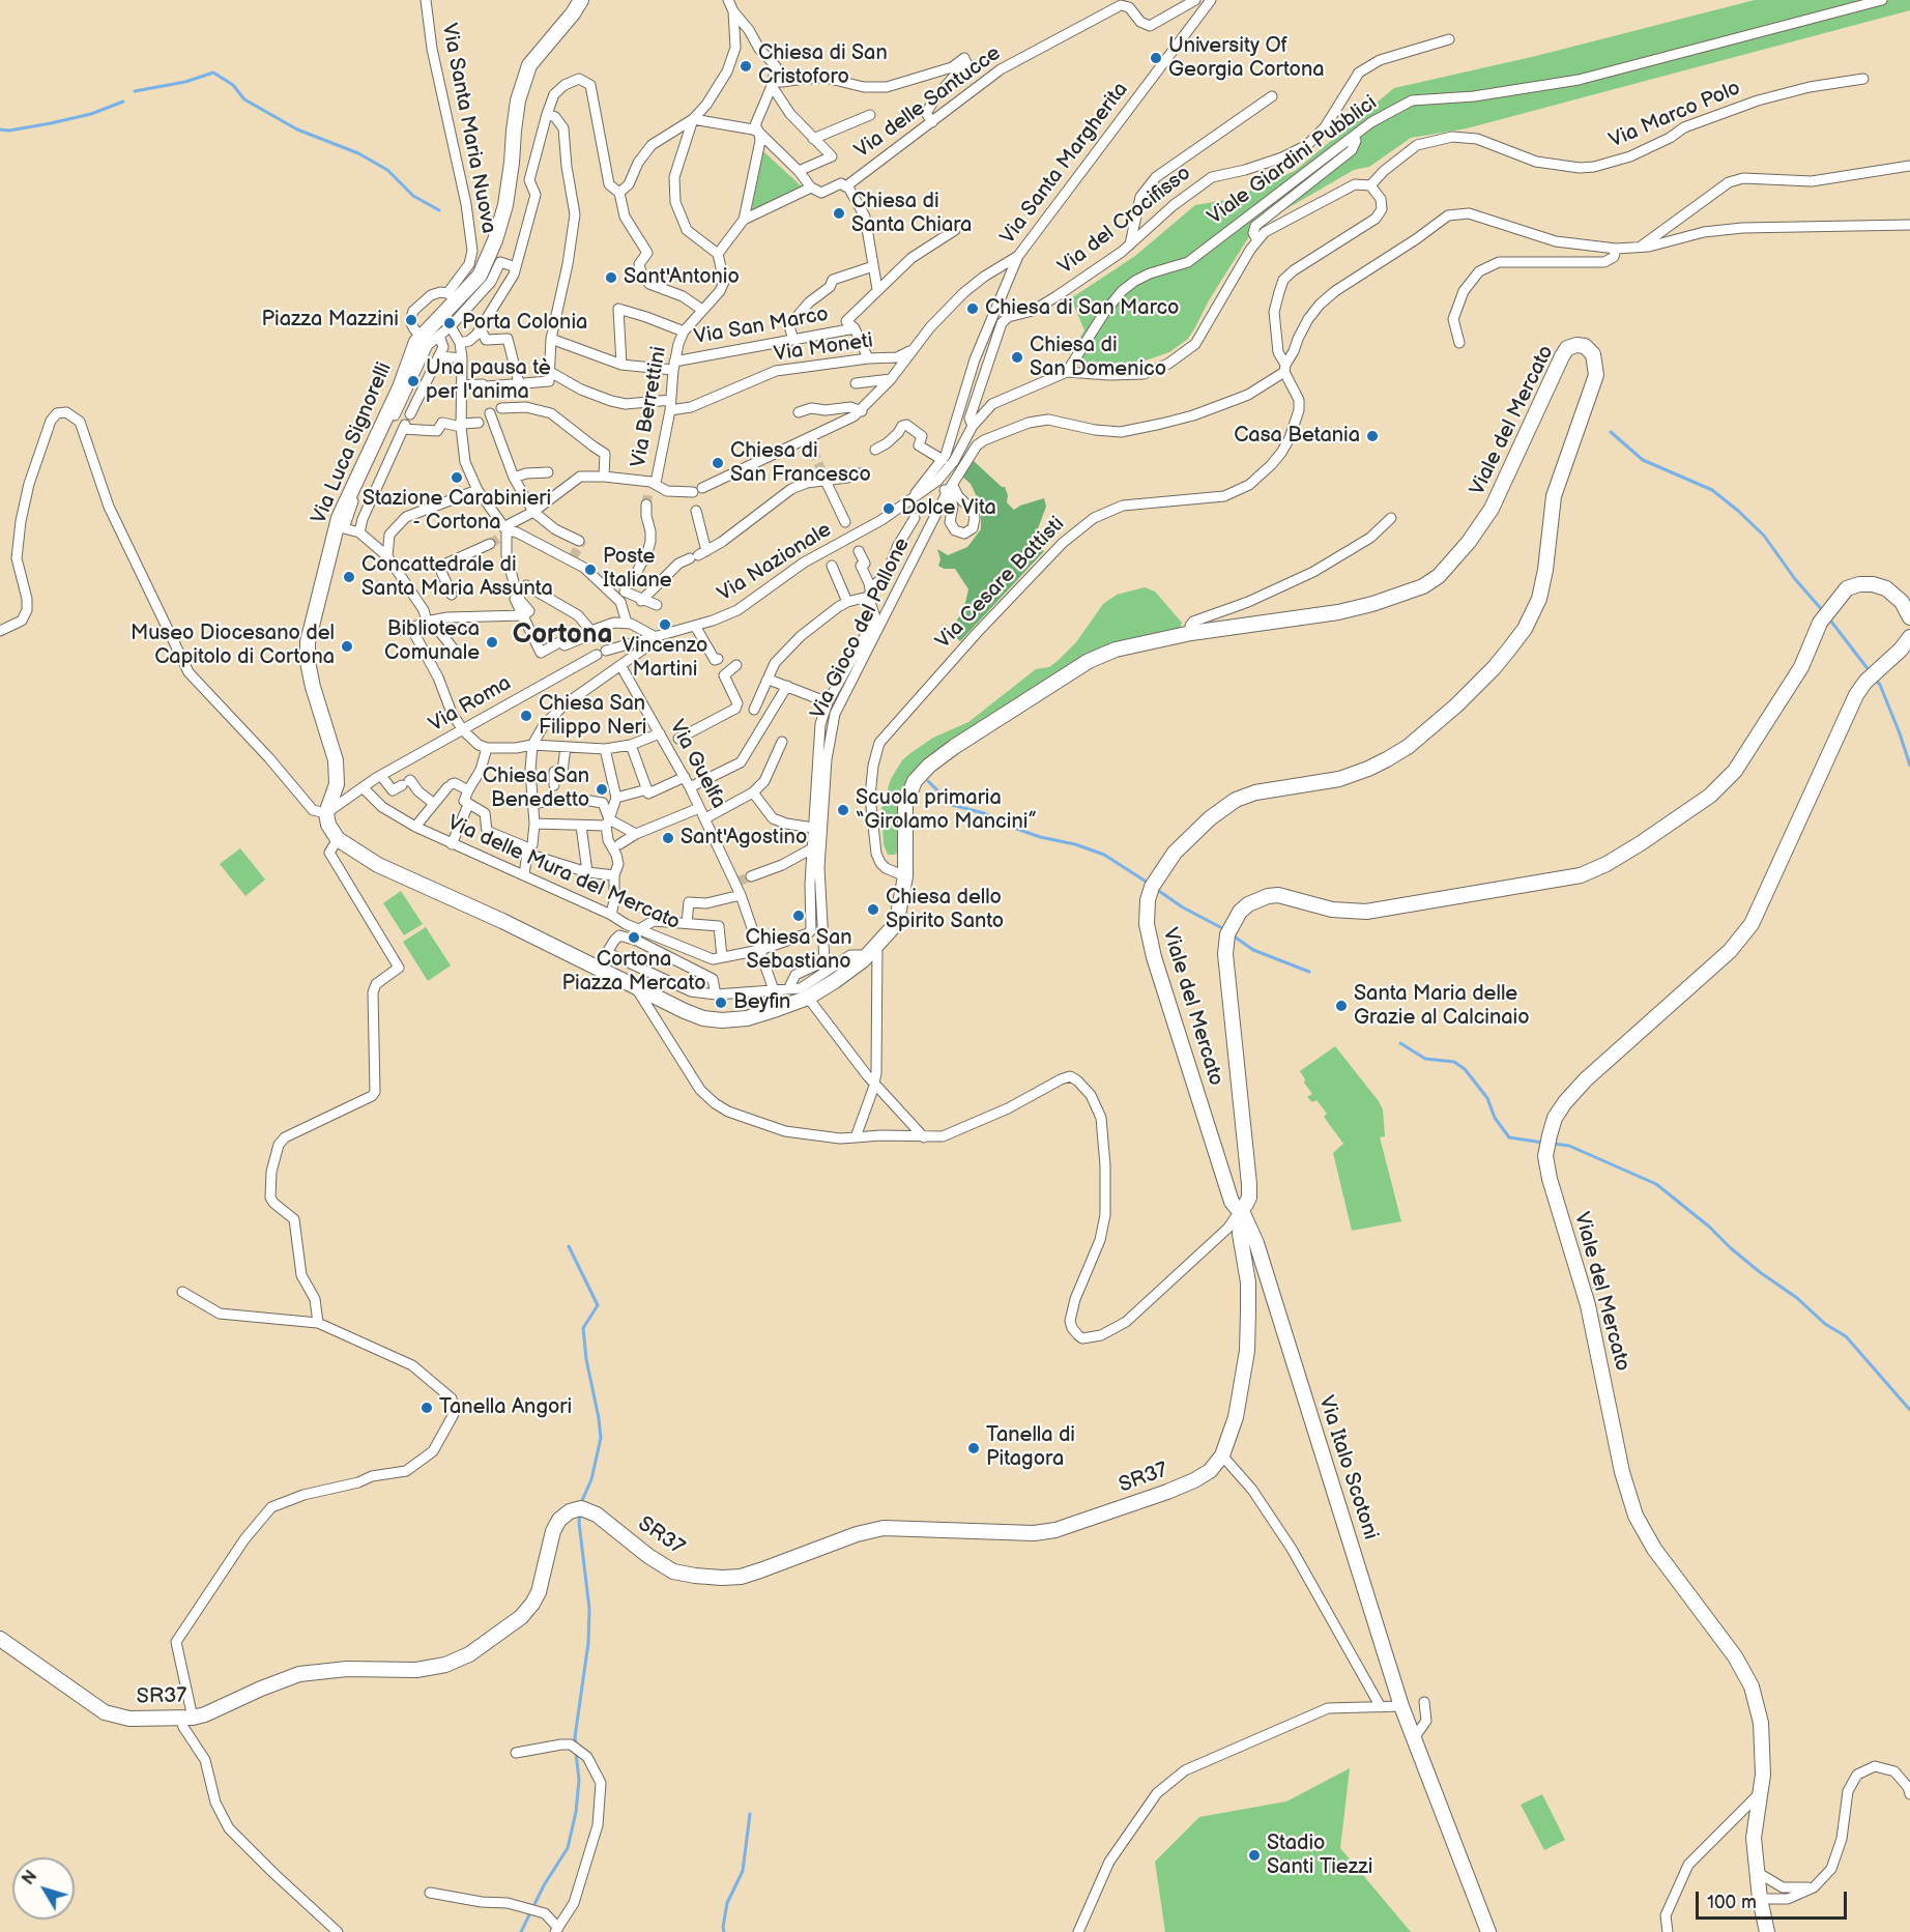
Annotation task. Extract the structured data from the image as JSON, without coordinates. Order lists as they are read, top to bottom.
{
  "streets": {
    "main road": [
      "Viale del Mercato",
      "Via Luca Signorelli",
      "Via Italo Scotoni",
      "SR37"
    ],
    "street": [
      "Via delle Santucce",
      "Via Marco Polo",
      "Via Santa Maria Nuova",
      "Viale Giardini Pubblici",
      "Via Santa Margherita",
      "Via del Crocifisso",
      "Via San Marco",
      "Via Moneti",
      "Via Berrettini",
      "Via Nazionale",
      "Via Cesare Battisti",
      "Via Gioco del Pallone",
      "Via Roma",
      "Via Guelfa",
      "Via delle Mura del Mercato"
    ]
  },
  "crossings": [
    ["Via Marco Polo", "Via Cesare Battisti"],
    ["Via Santa Maria Nuova", "Via Luca Signorelli"],
    ["Via Santa Margherita", "Via Nazionale"],
    ["Via San Marco", "Via Berrettini"],
    ["Via Moneti", "Via Berrettini"],
    ["Viale del Mercato", "Via Cesare Battisti"],
    ["Viale del Mercato", "Via Italo Scotoni"],
    ["Viale del Mercato", "SR37"],
    ["Via Luca Signorelli", "Via Roma"],
    ["Via Nazionale", "Via Roma"],
    ["Via Cesare Battisti", "Via Gioco del Pallone"],
    ["Via Roma", "Via delle Mura del Mercato"],
    ["Via Guelfa", "Via delle Mura del Mercato"],
    ["Via Italo Scotoni", "SR37"]
  ],
  "districts": ["Cortona"],
  "places": [
    "University Of Georgia Cortona",
    "Chiesa di San Cristoforo",
    "Chiesa di Santa Chiara",
    "Sant'Antonio",
    "Chiesa di San Marco",
    "Piazza Mazzini",
    "Porta Colonia",
    "Chiesa di San Domenico",
    "Una pausa tè per l'anima",
    "Casa Betania",
    "Chiesa di San Francesco",
    "Stazione Carabinieri - Cortona",
    "Dolce Vita",
    "Poste Italiane",
    "Concattedrale di Santa Maria Assunta",
    "Vincenzo Martini",
    "Biblioteca Comunale",
    "Museo Diocesano del Capitolo di Cortona",
    "Chiesa San Filippo Neri",
    "Chiesa San Benedetto",
    "Scuola primaria “Girolamo Mancini”",
    "Sant'Agostino",
    "Chiesa dello Spirito Santo",
    "Chiesa San Sebastiano",
    "Cortona Piazza Mercato",
    "Beyfin",
    "Santa Maria delle Grazie al Calcinaio",
    "Tanella Angori",
    "Tanella di Pitagora",
    "Stadio Santi Tiezzi"
  ],
  "scale_bar": "100 m",
  "north": "top left"
}
